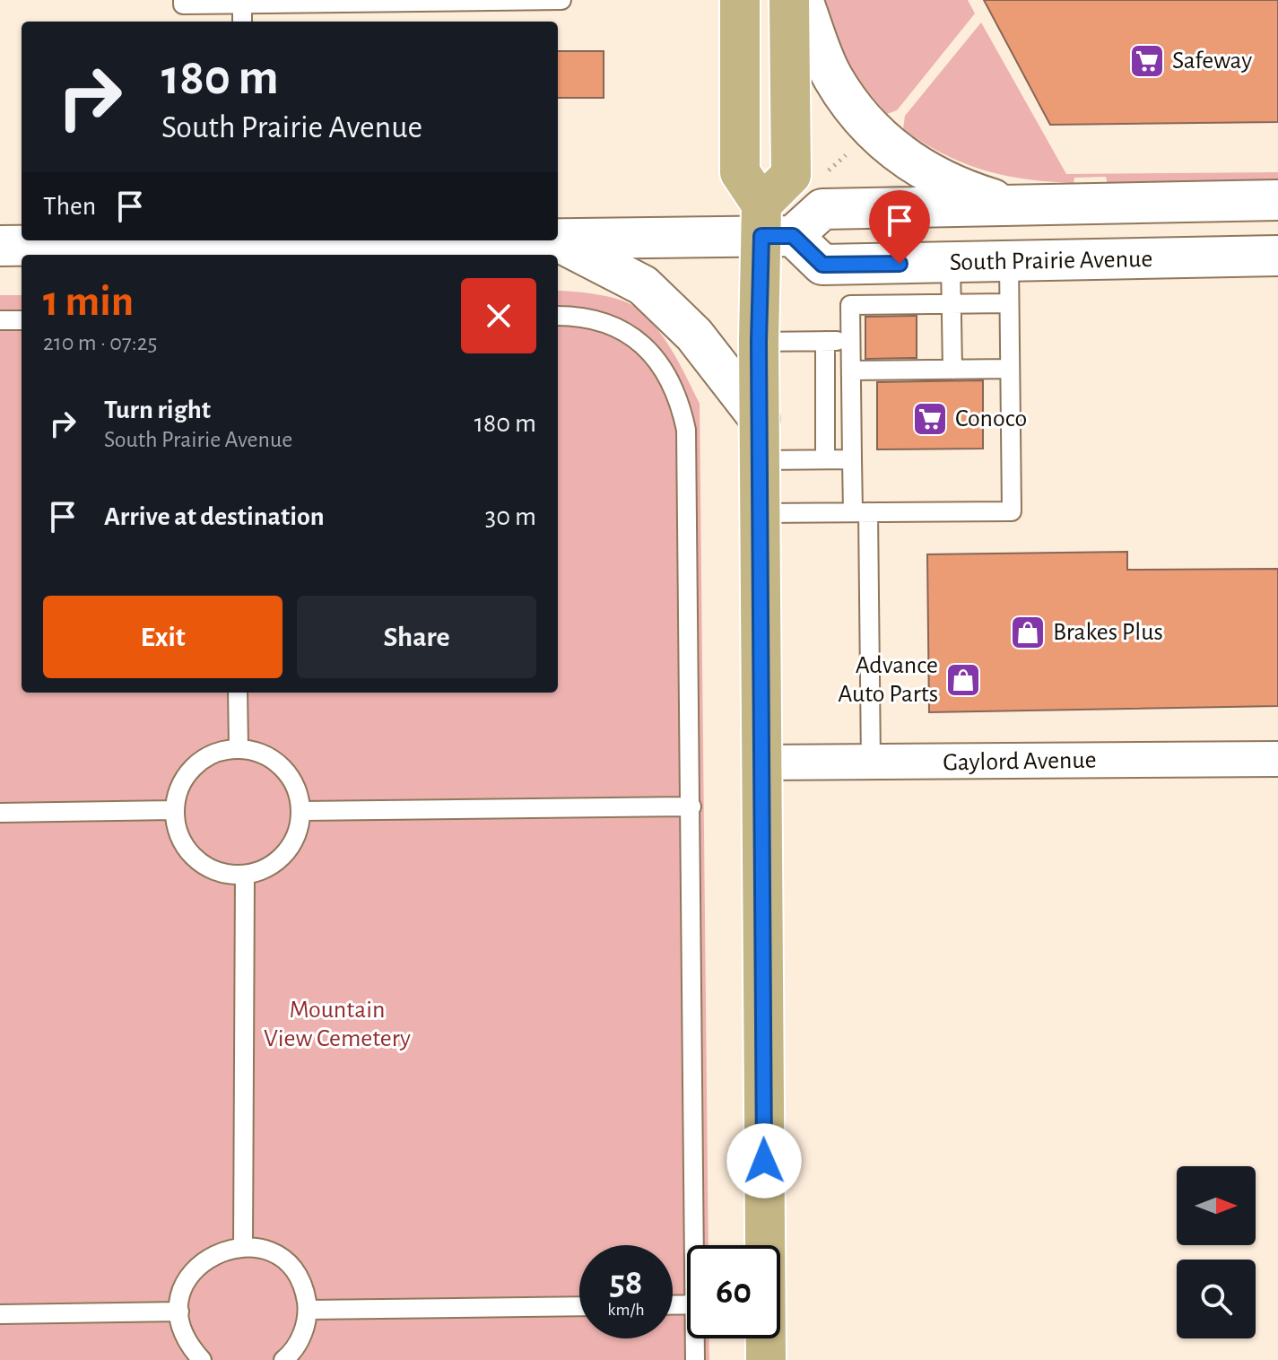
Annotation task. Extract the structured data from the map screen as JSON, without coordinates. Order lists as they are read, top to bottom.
{
  "streets": {
    "main road": ["South Prairie Avenue"],
    "street": ["Gaylord Avenue"]
  },
  "parks": ["Mountain View Cemetery"],
  "places": {
    "supermarket": ["Safeway", "Conoco"],
    "shop": ["Brakes Plus", "Advance Auto Parts"]
  },
  "north": "right",
  "page": {
    "turn": ["180 m", "South Prairie Avenue"],
    "then": "Then",
    "heading": ["1 min", "210 m · 07:25"],
    "list": [
      {
        "name": "Turn right",
        "note": "South Prairie Avenue",
        "value": "180 m"
      },
      {
        "name": "Arrive at destination",
        "value": "30 m"
      }
    ],
    "buttons": ["Exit", "Share"],
    "speed": "58 km/h",
    "limit": "60"
  }
}
